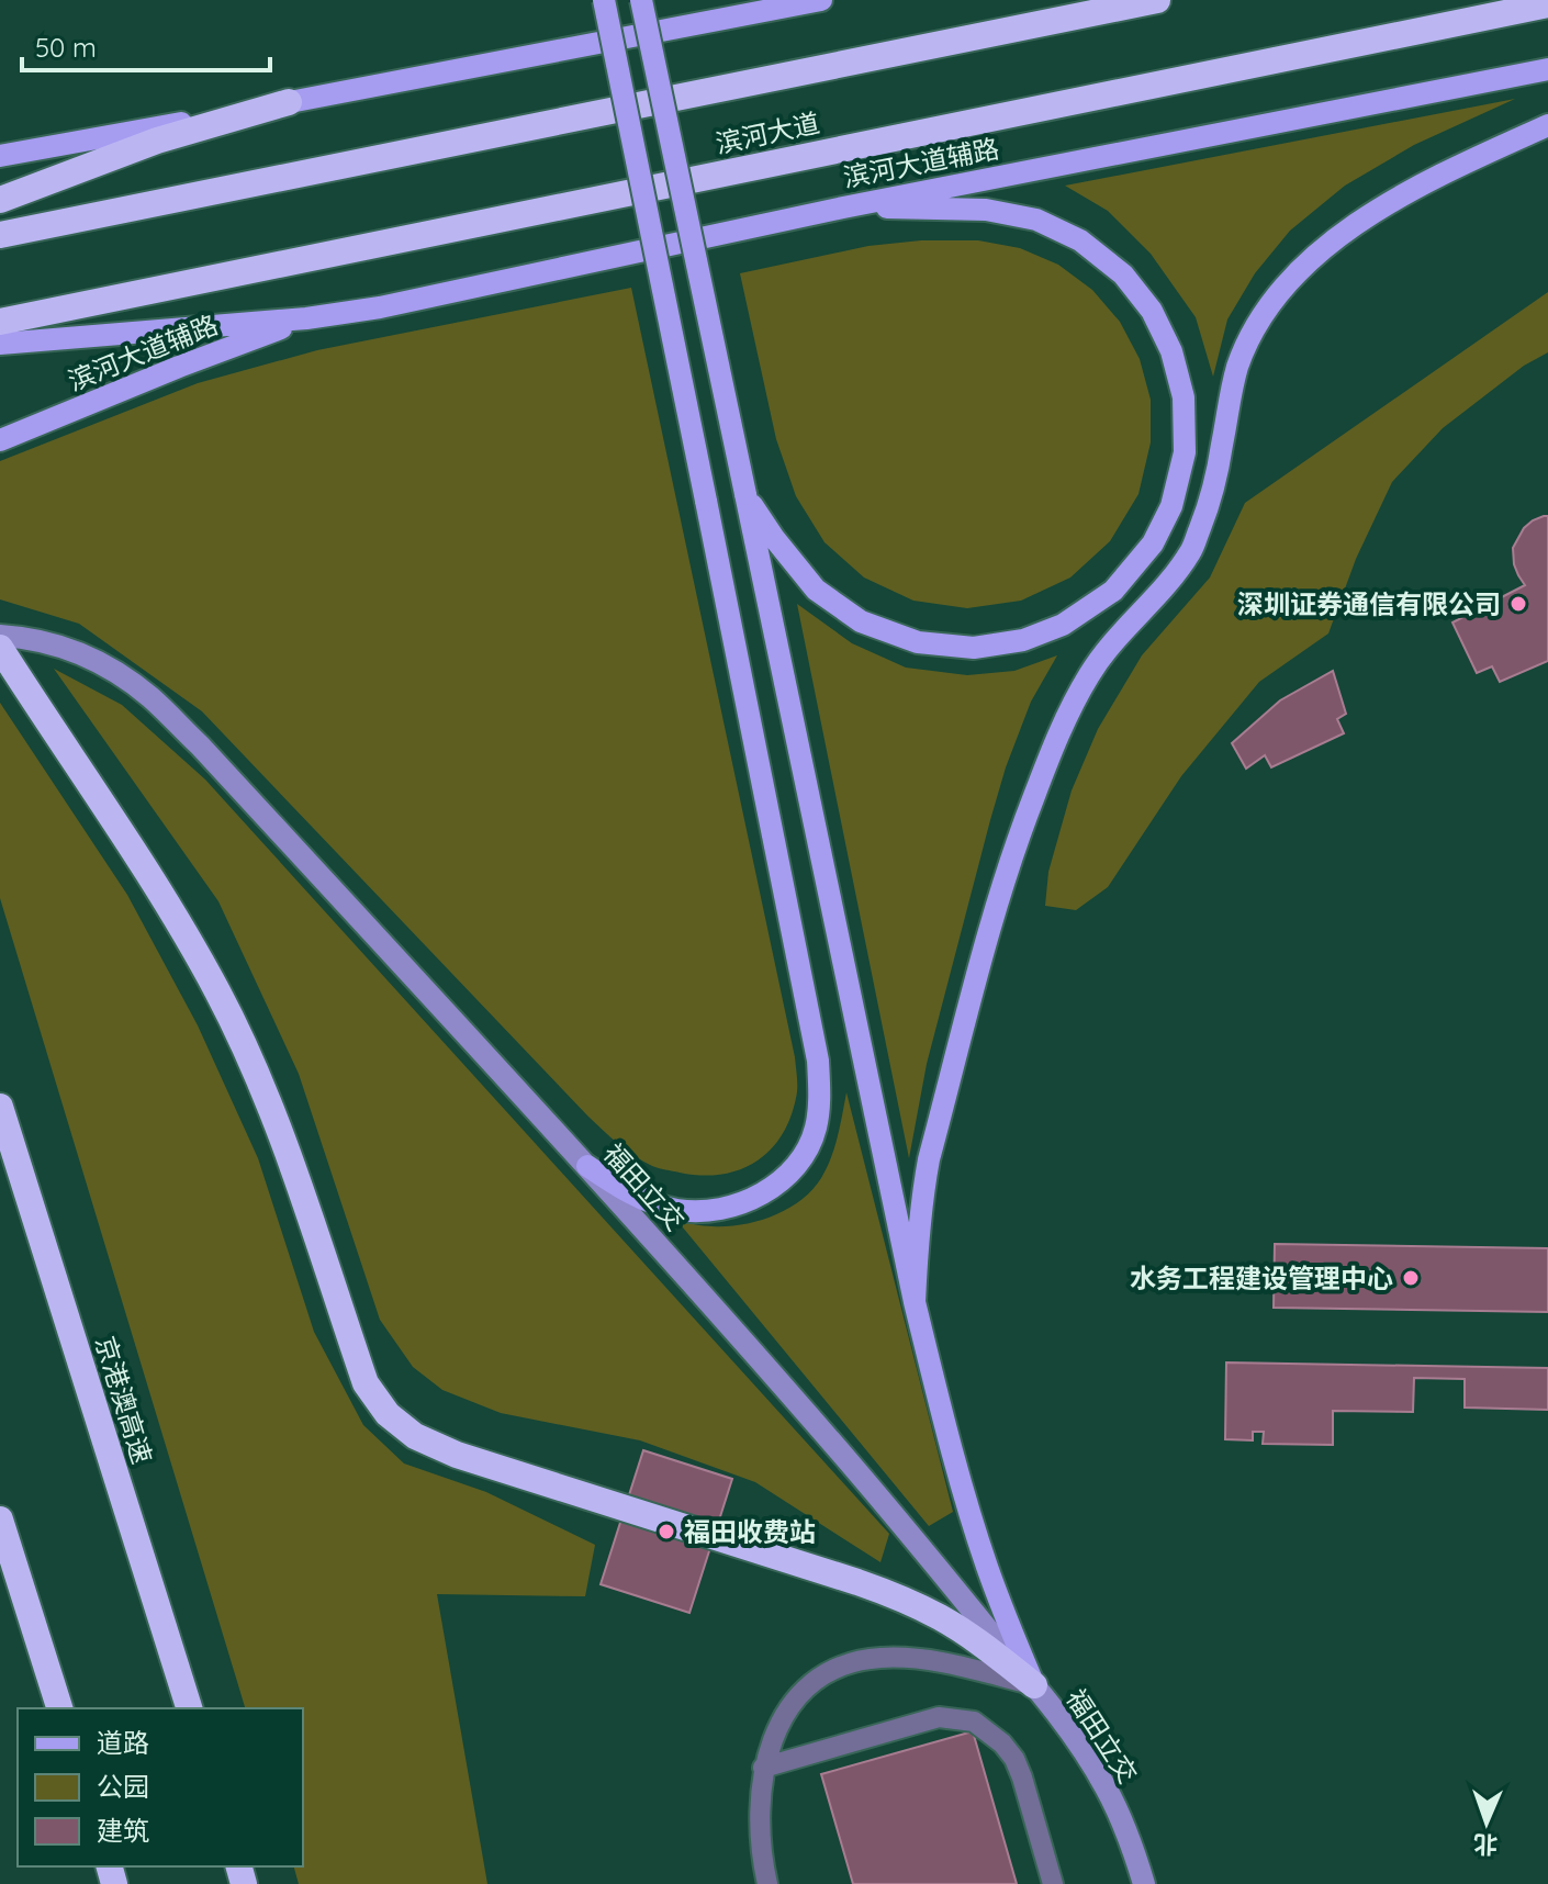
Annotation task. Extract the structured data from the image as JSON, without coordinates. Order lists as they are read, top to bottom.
{
  "streets": {
    "highway": ["滨河大道", "京港澳高速"],
    "main road": ["滨河大道辅路"],
    "street": ["福田立交"]
  },
  "places": ["深圳证券通信有限公司", "水务工程建设管理中心", "福田收费站"],
  "legend": ["道路", "公园", "建筑"],
  "scale_bar": "50 m",
  "north": "bottom"
}
